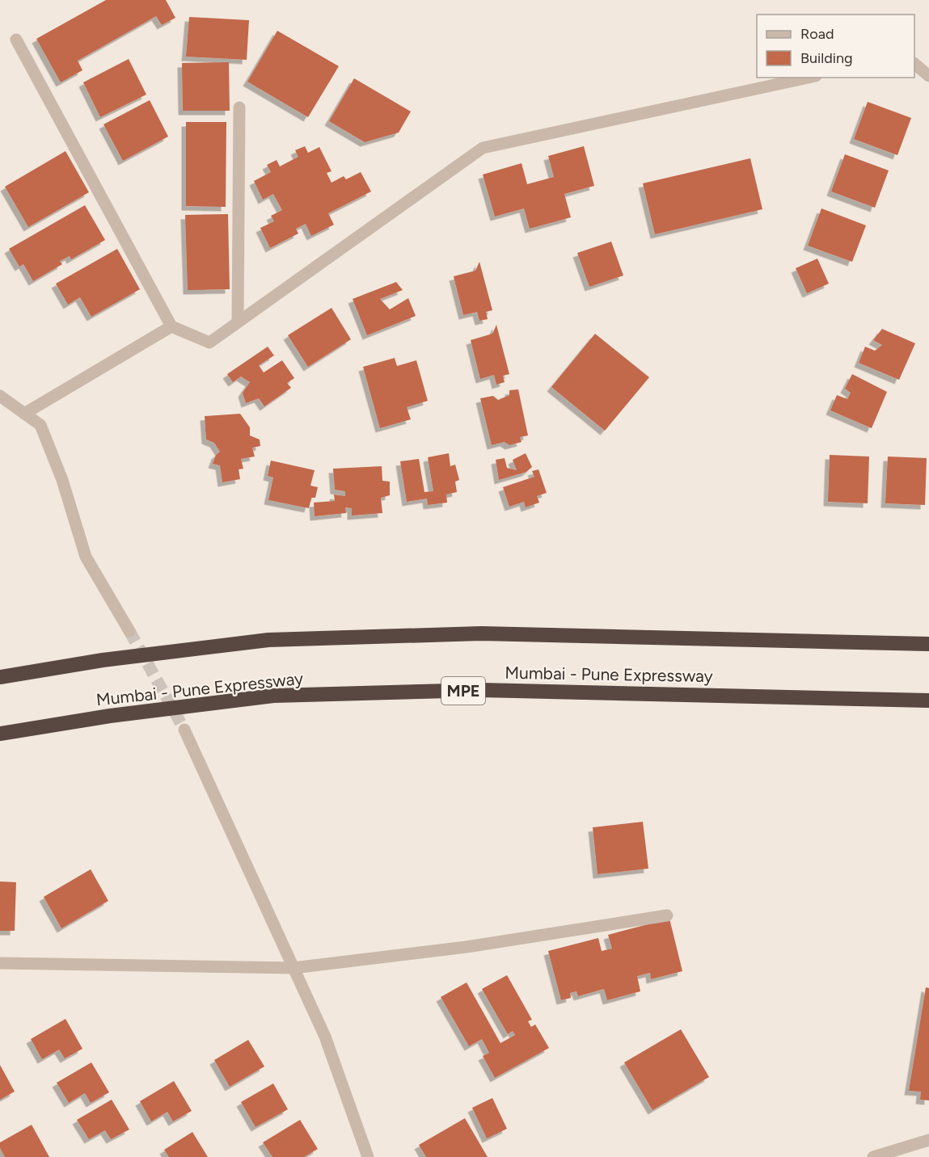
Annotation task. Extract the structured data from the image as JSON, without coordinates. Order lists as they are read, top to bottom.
{
  "streets": {
    "highway": ["Mumbai - Pune Expressway", "MPE"]
  },
  "legend": ["Road", "Building"]
}
